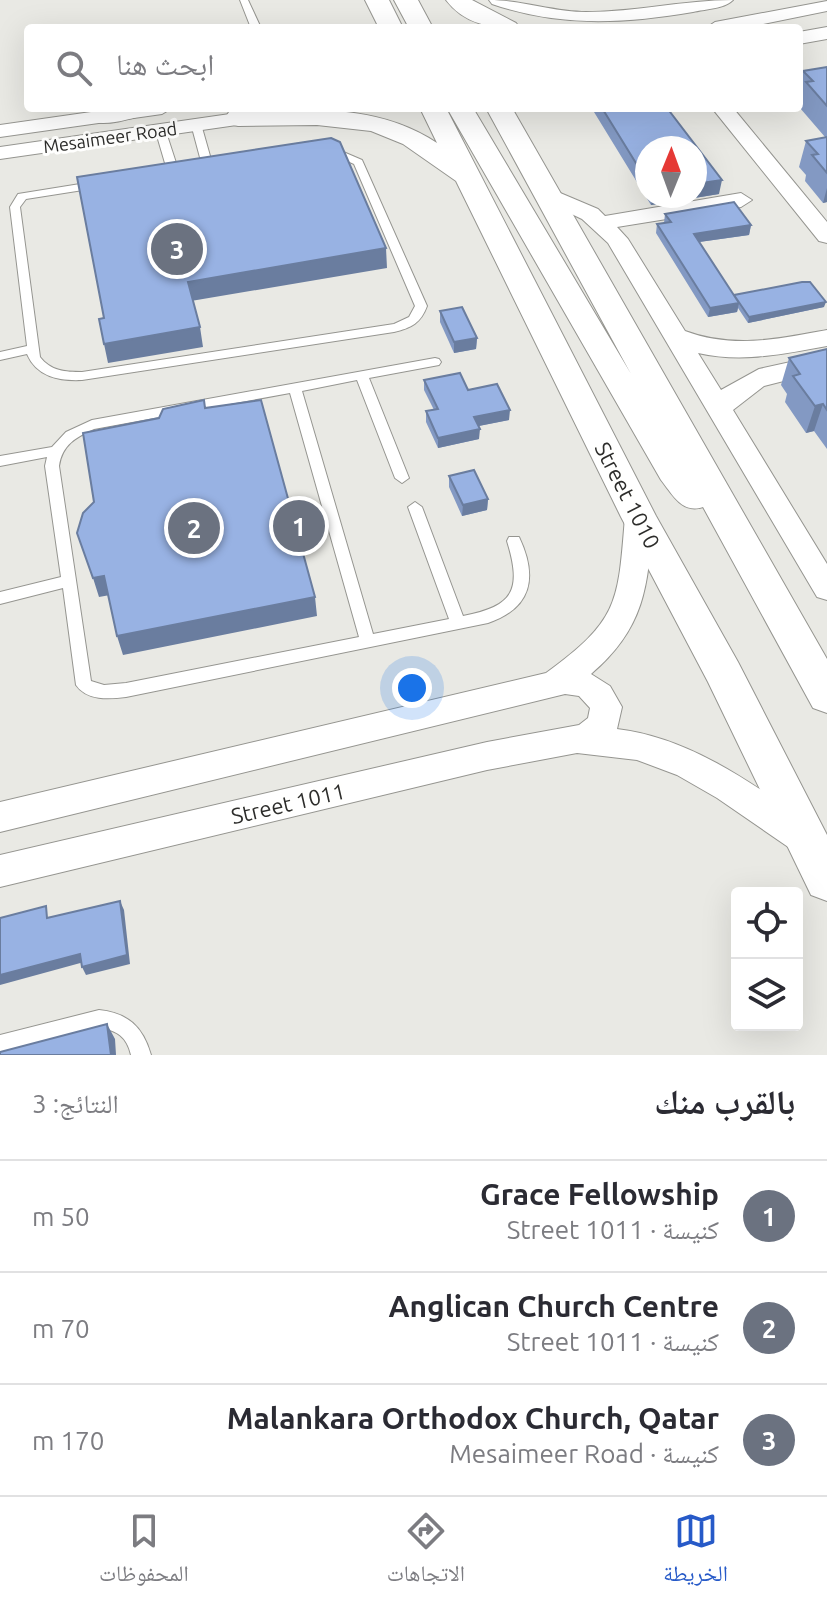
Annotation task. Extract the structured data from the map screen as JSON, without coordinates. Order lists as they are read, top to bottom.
{
  "streets": {
    "street": ["Mesaimeer Road", "Street 1010", "Street 1011"]
  },
  "crossings": [
    ["Street 1010", "Street 1011"]
  ],
  "north": "top",
  "page": {
    "search": "ابحث هنا",
    "pins": ["3", "1", "2"],
    "heading": ["بالقرب منك", "النتائج: 3"],
    "list": [
      {
        "mark": "1",
        "name": "Grace Fellowship",
        "note": "كنيسة · Street 1011",
        "value": "50 m"
      },
      {
        "mark": "2",
        "name": "Anglican Church Centre",
        "note": "كنيسة · Street 1011",
        "value": "70 m"
      },
      {
        "mark": "3",
        "name": "Malankara Orthodox Church, Qatar",
        "note": "كنيسة · Mesaimeer Road",
        "value": "170 m"
      }
    ],
    "nav": ["الخريطة", "الاتجاهات", "المحفوظات"]
  }
}
